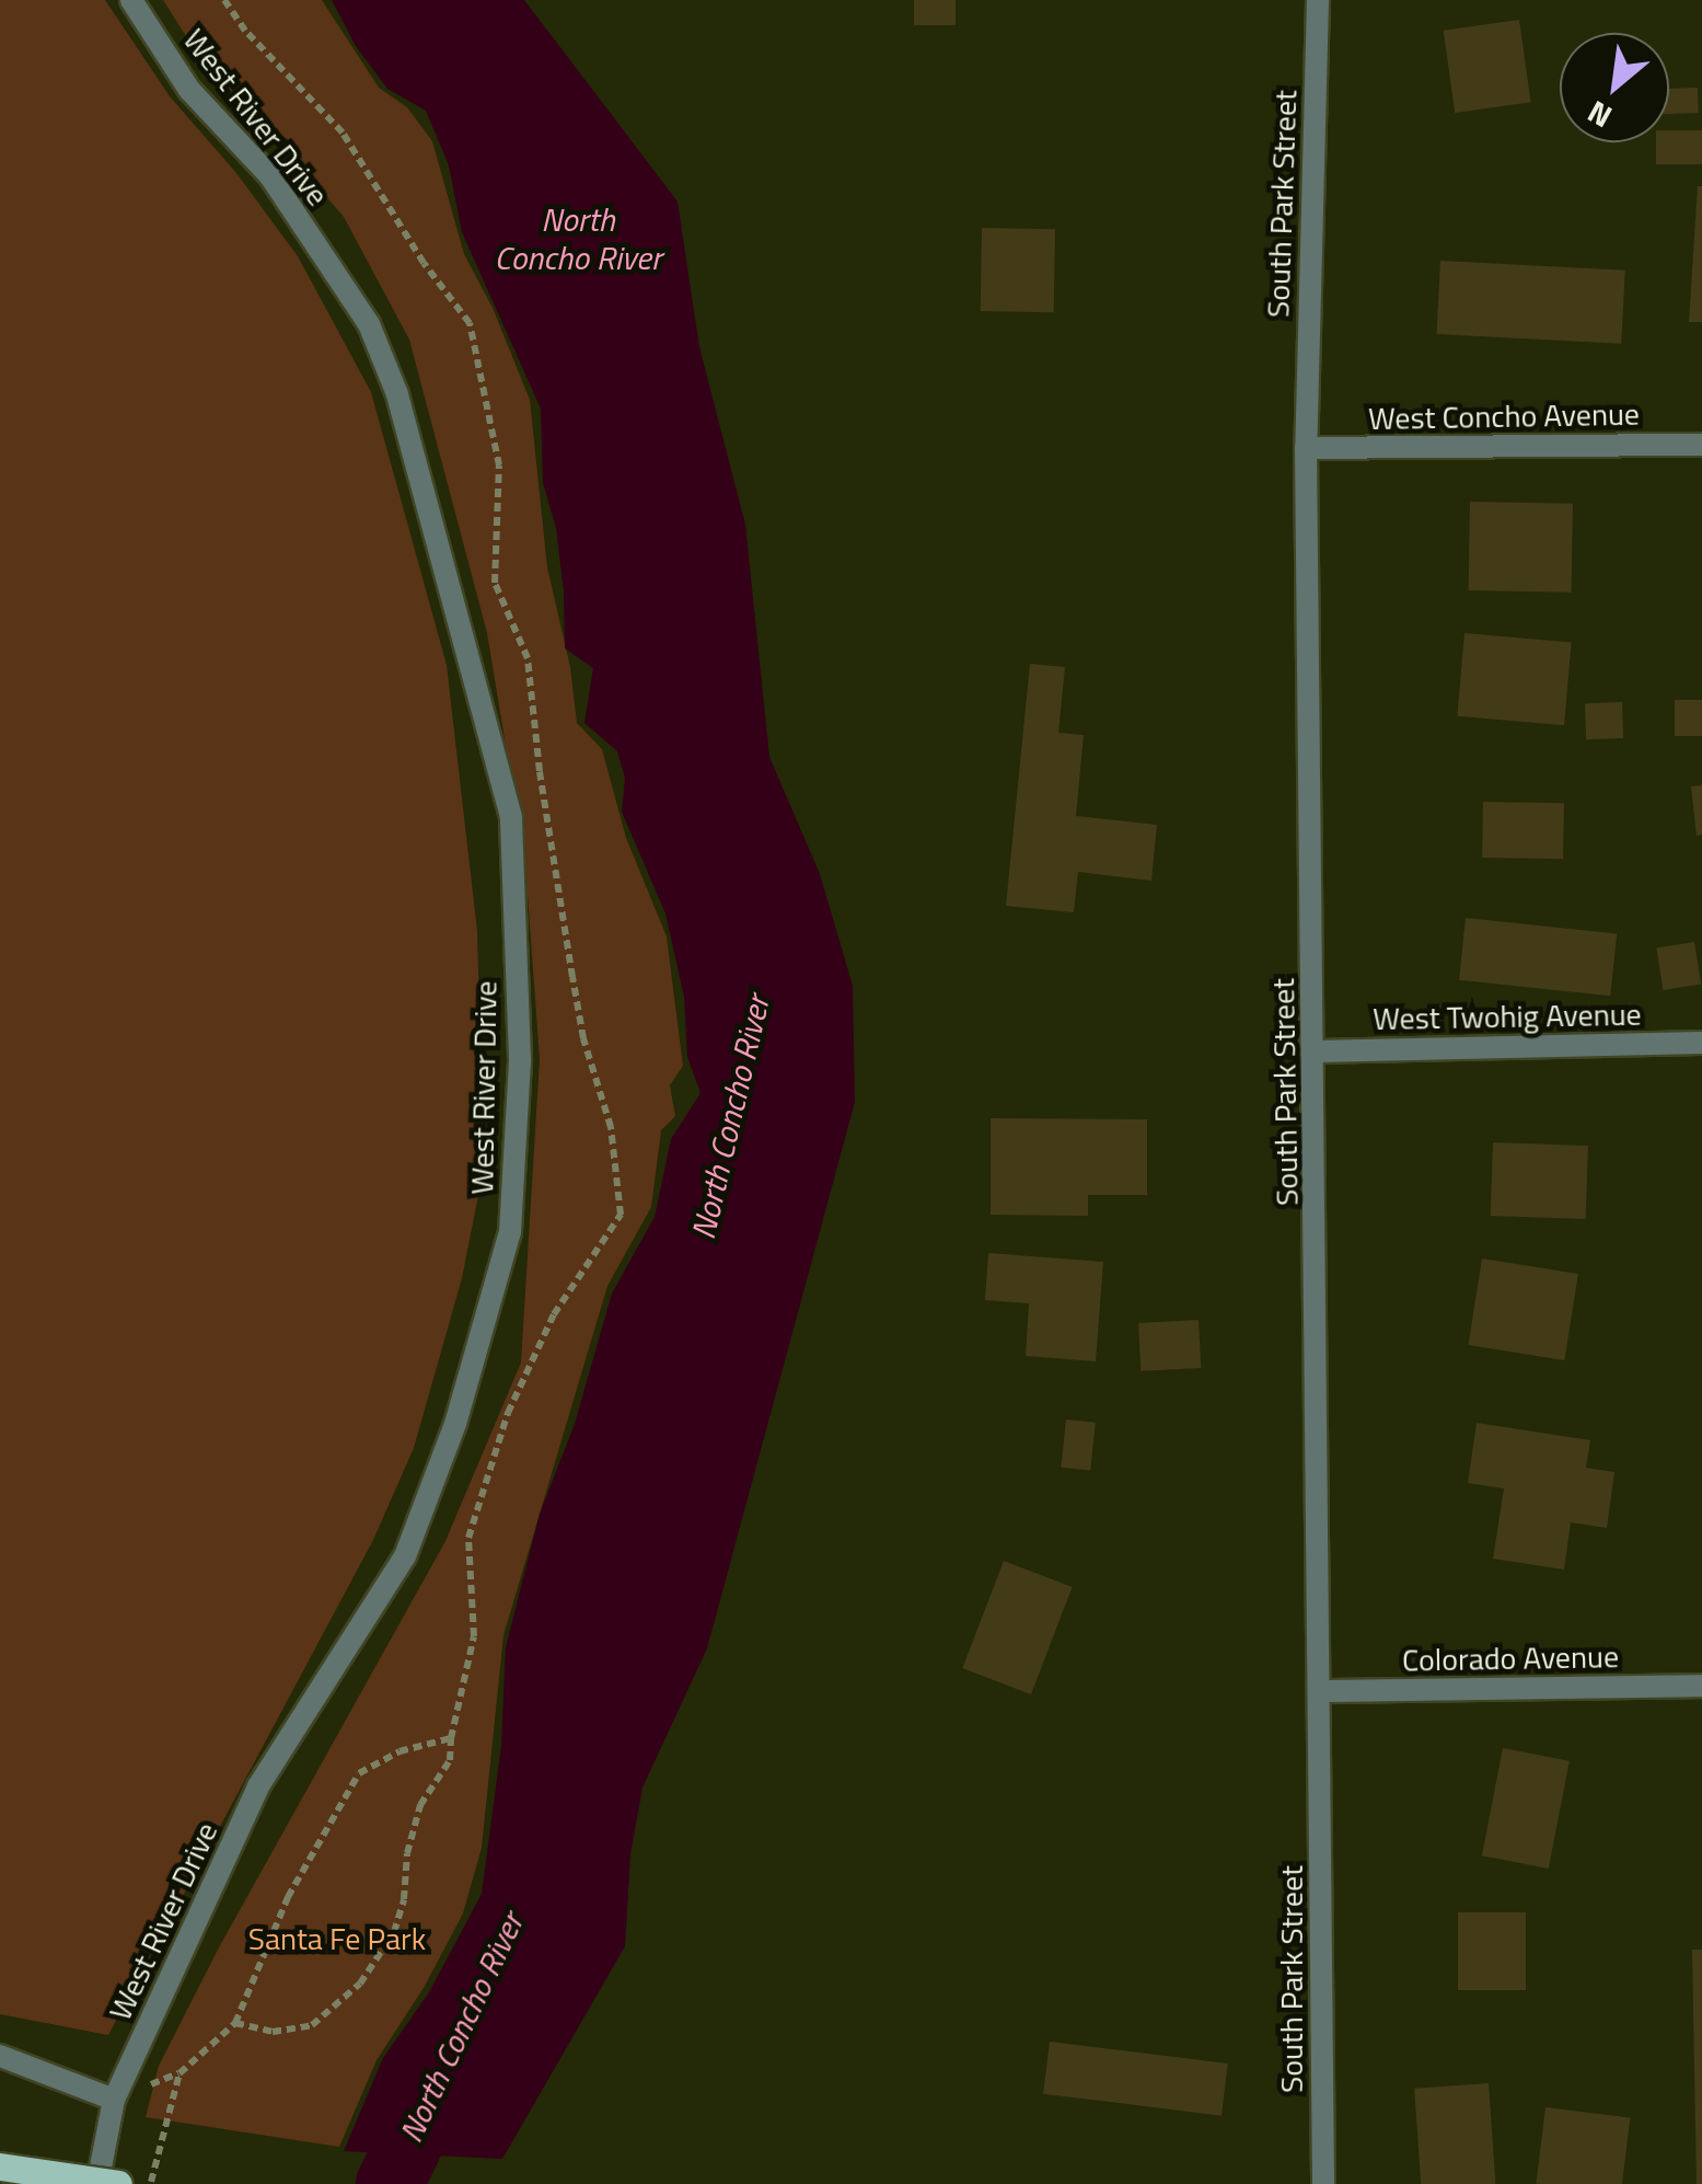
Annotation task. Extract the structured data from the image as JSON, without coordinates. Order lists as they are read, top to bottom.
{
  "streets": {
    "street": [
      "West River Drive",
      "South Park Street",
      "West Concho Avenue",
      "West Twohig Avenue",
      "Colorado Avenue"
    ]
  },
  "crossings": [
    ["South Park Street", "West Concho Avenue"],
    ["South Park Street", "West Twohig Avenue"],
    ["South Park Street", "Colorado Avenue"]
  ],
  "water": ["North Concho River"],
  "parks": ["Santa Fe Park"],
  "north": "bottom left"
}
